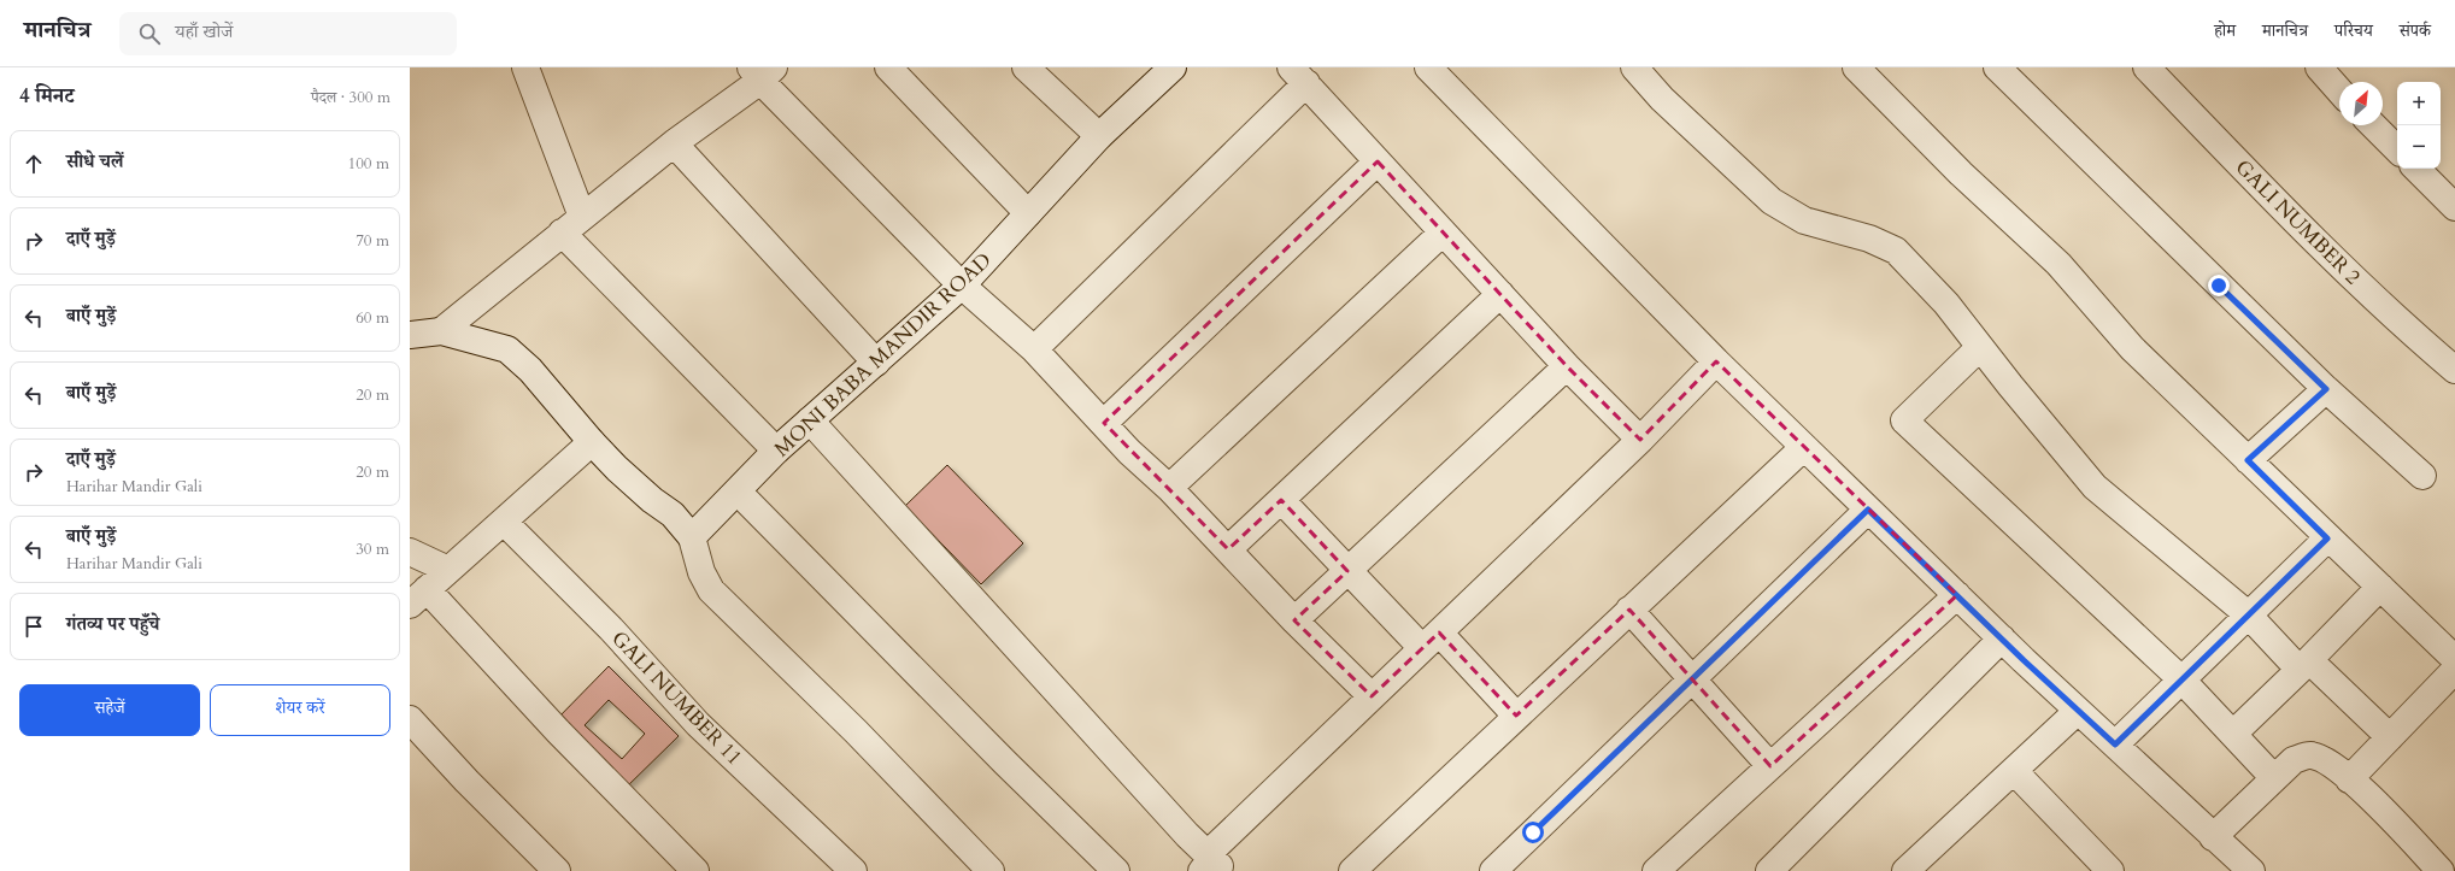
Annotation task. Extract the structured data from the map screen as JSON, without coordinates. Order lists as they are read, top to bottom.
{
  "streets": {
    "street": ["GALI NUMBER 2", "MONI BABA MANDIR ROAD", "GALI NUMBER 11"]
  },
  "north": "top right",
  "page": {
    "header": "मानचित्र",
    "search": "यहाँ खोजें",
    "nav": [
      "होम",
      "मानचित्र",
      "परिचय",
      "संपर्क"
    ],
    "heading": ["4 मिनट", "पैदल · 300 m"],
    "map_buttons": ["+", "−"],
    "list": [
      ["सीधे चलें", "100 m"],
      ["दाएँ मुड़ें", "70 m"],
      ["बाएँ मुड़ें", "60 m"],
      ["बाएँ मुड़ें", "20 m"],
      ["दाएँ मुड़ें", "Harihar Mandir Gali", "20 m"],
      ["बाएँ मुड़ें", "Harihar Mandir Gali", "30 m"],
      "गंतव्य पर पहुँचे"
    ],
    "buttons": ["सहेजें", "शेयर करें"]
  }
}
